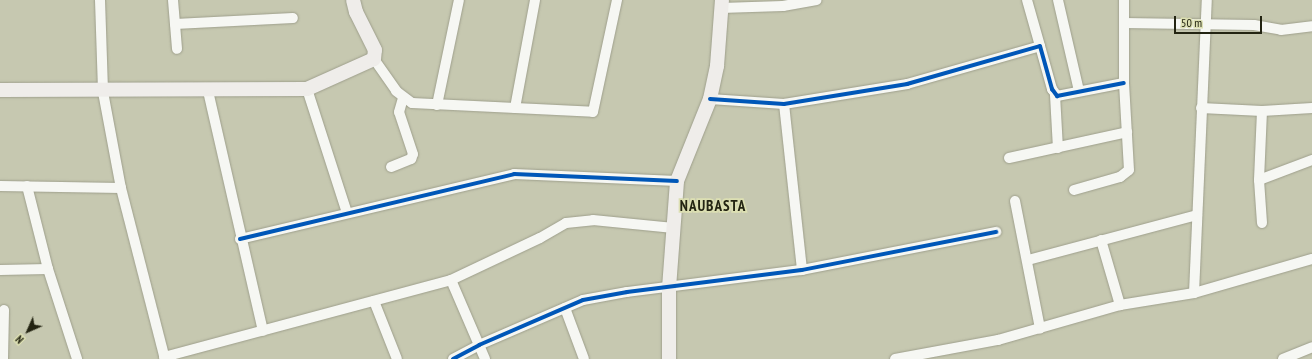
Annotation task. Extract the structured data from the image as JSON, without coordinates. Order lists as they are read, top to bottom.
{
  "districts": ["NAUBASTA"],
  "scale_bar": "50 m",
  "north": "bottom left"
}
